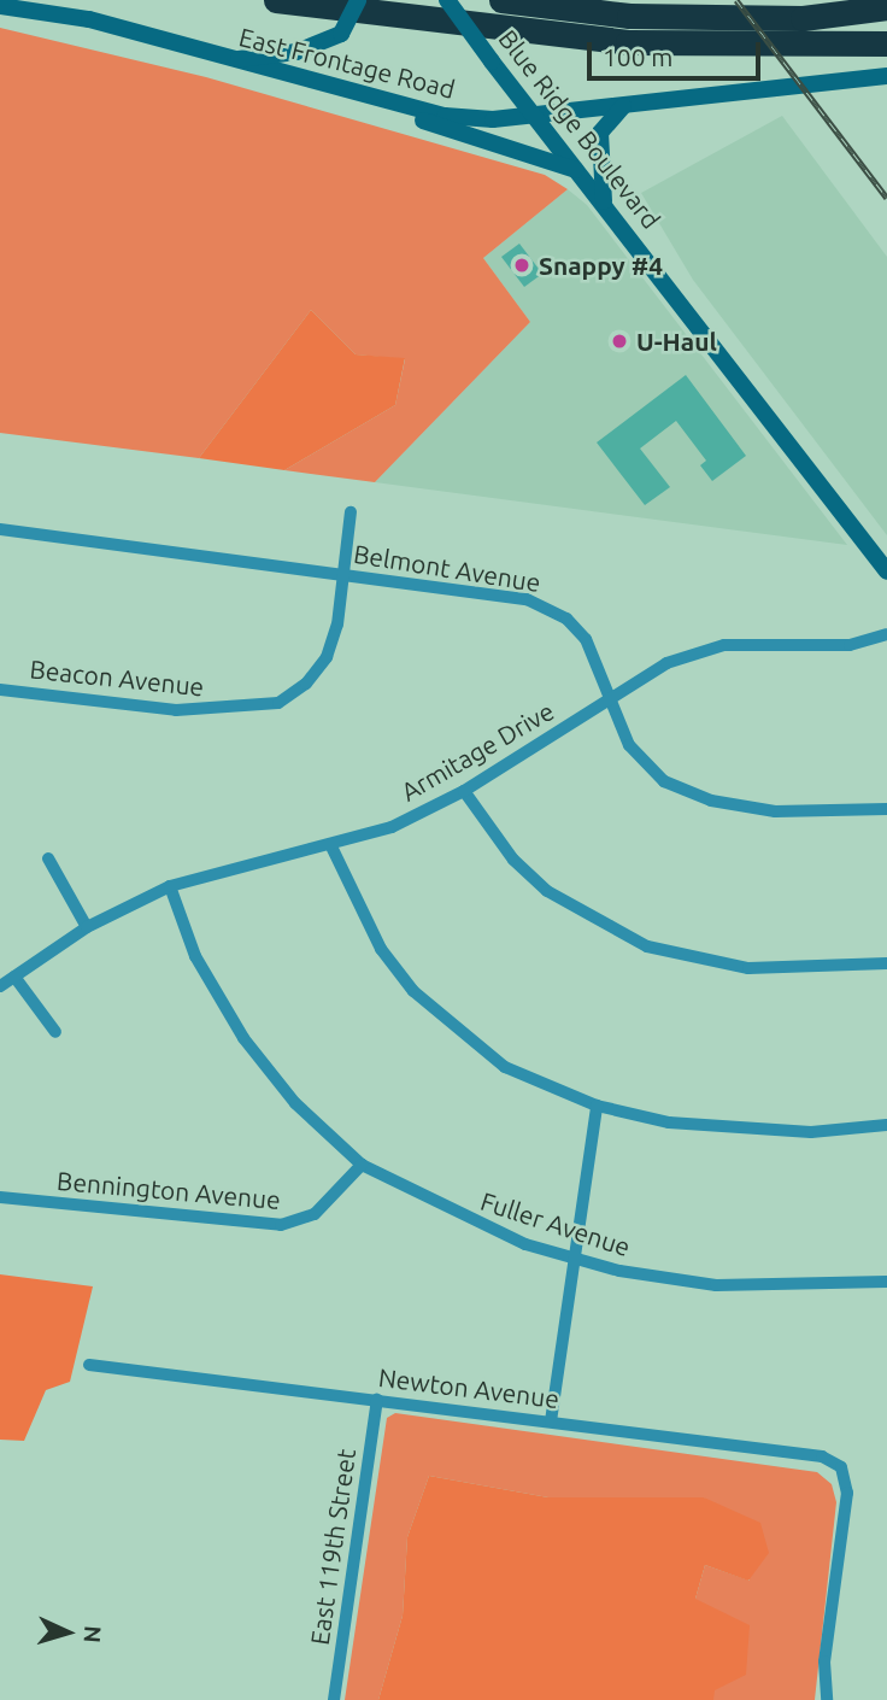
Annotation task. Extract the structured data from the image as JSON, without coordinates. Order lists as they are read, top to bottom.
{
  "streets": {
    "street": [
      "East Frontage Road",
      "Blue Ridge Boulevard",
      "Belmont Avenue",
      "Beacon Avenue",
      "Armitage Drive",
      "Bennington Avenue",
      "Fuller Avenue",
      "Newton Avenue",
      "East 119th Street"
    ]
  },
  "crossings": [
    ["East Frontage Road", "Blue Ridge Boulevard"],
    ["Belmont Avenue", "Beacon Avenue"],
    ["Belmont Avenue", "Armitage Drive"],
    ["Armitage Drive", "Fuller Avenue"],
    ["Bennington Avenue", "Fuller Avenue"],
    ["Newton Avenue", "East 119th Street"]
  ],
  "places": ["Snappy #4", "U-Haul"],
  "scale_bar": "100 m",
  "north": "right"
}
